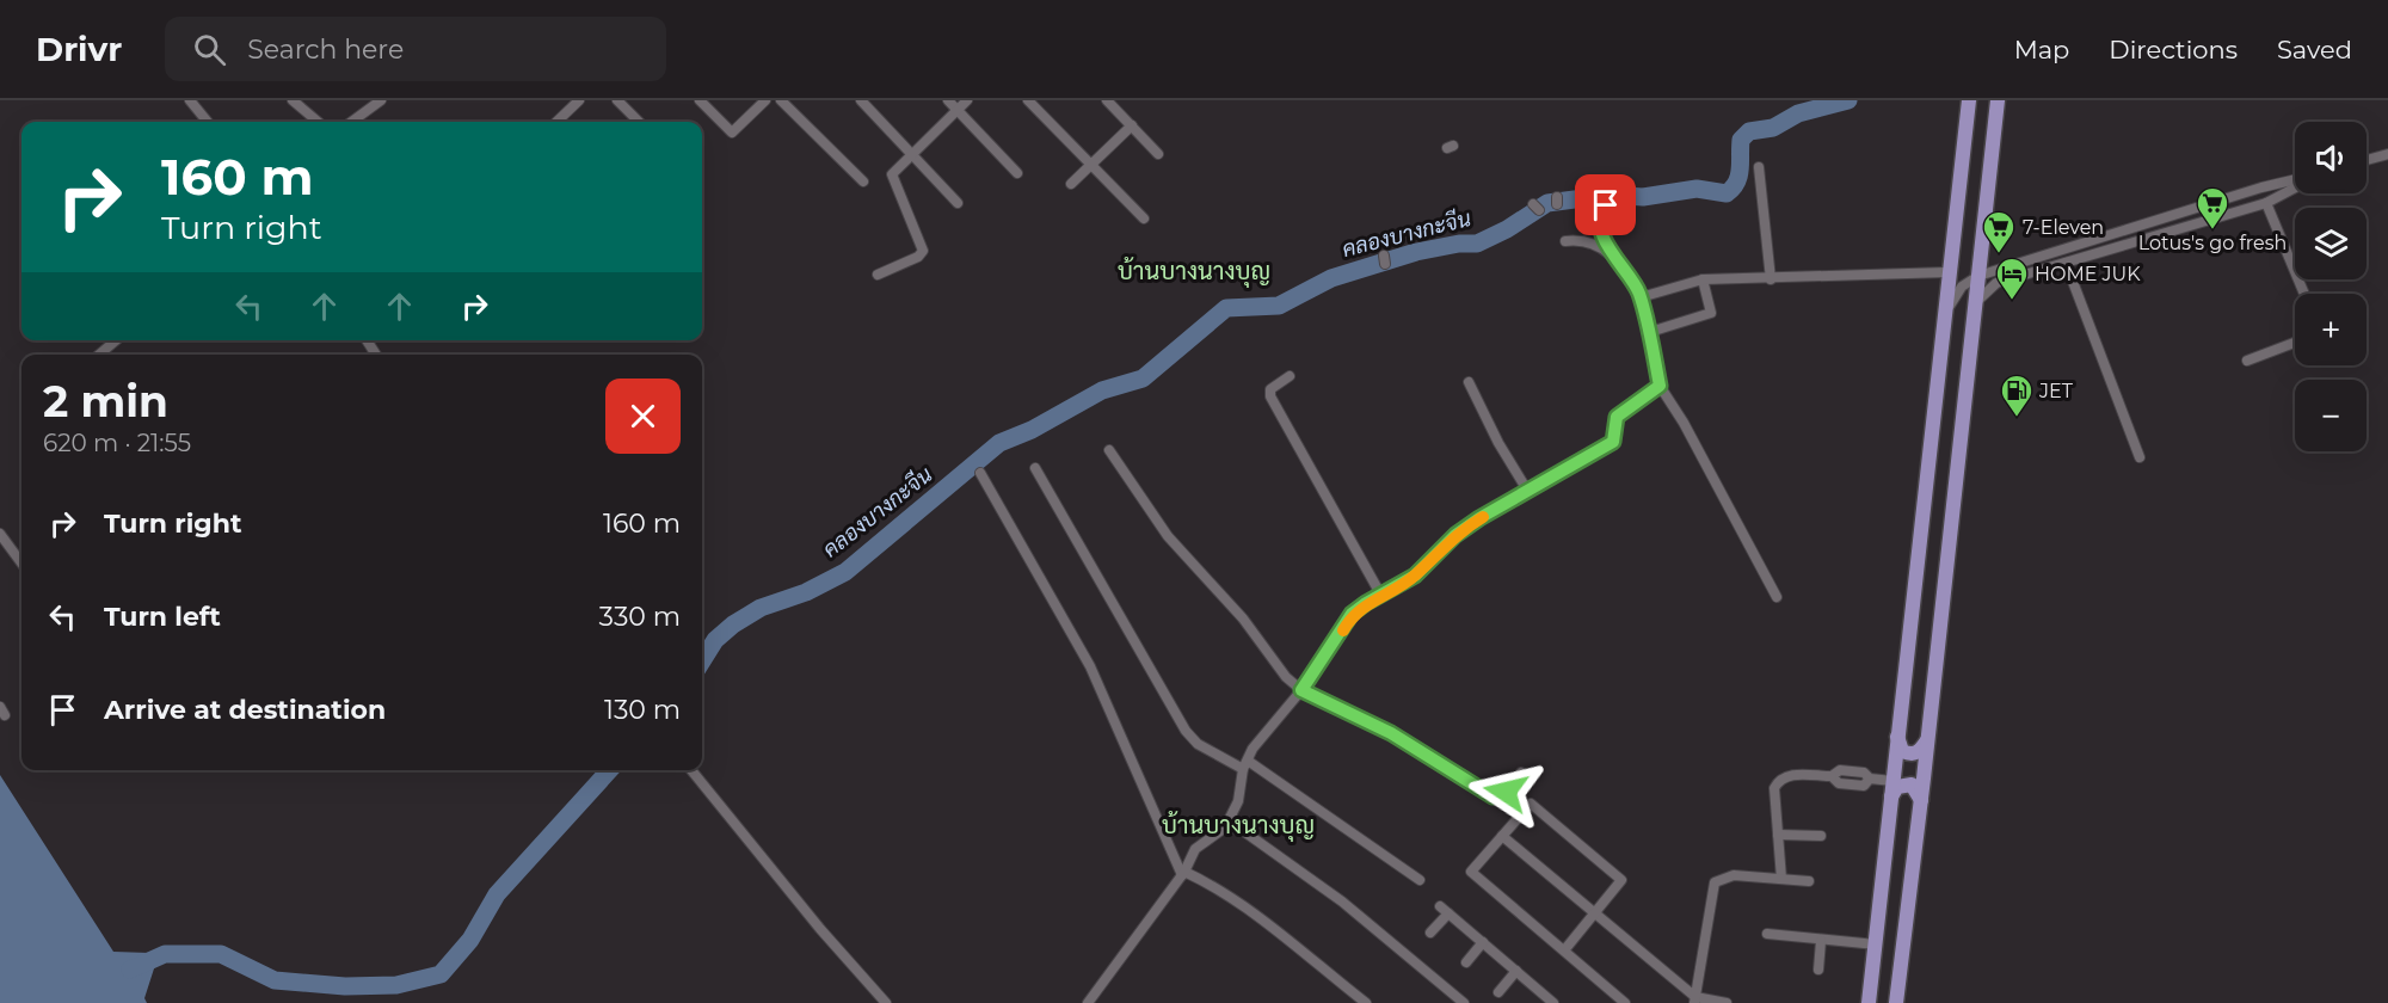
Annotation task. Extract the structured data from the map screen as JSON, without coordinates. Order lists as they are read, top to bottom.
{
  "districts": ["บ้านบางนางบุญ", "บ้านบางนางบุญ"],
  "water": ["คลองบางกะจีน"],
  "places": {
    "supermarket": ["Lotus's go fresh", "7-Eleven"],
    "hotel": ["HOME JUK"],
    "fuel station": ["JET"]
  },
  "page": {
    "header": "Drivr",
    "search": "Search here",
    "nav": ["Map", "Directions", "Saved"],
    "map_buttons": ["+", "−"],
    "turn": ["160 m", "Turn right"],
    "heading": ["2 min", "620 m · 21:55"],
    "list": [
      {
        "name": "Turn right",
        "value": "160 m"
      },
      {
        "name": "Turn left",
        "value": "330 m"
      },
      {
        "name": "Arrive at destination",
        "value": "130 m"
      }
    ]
  }
}
